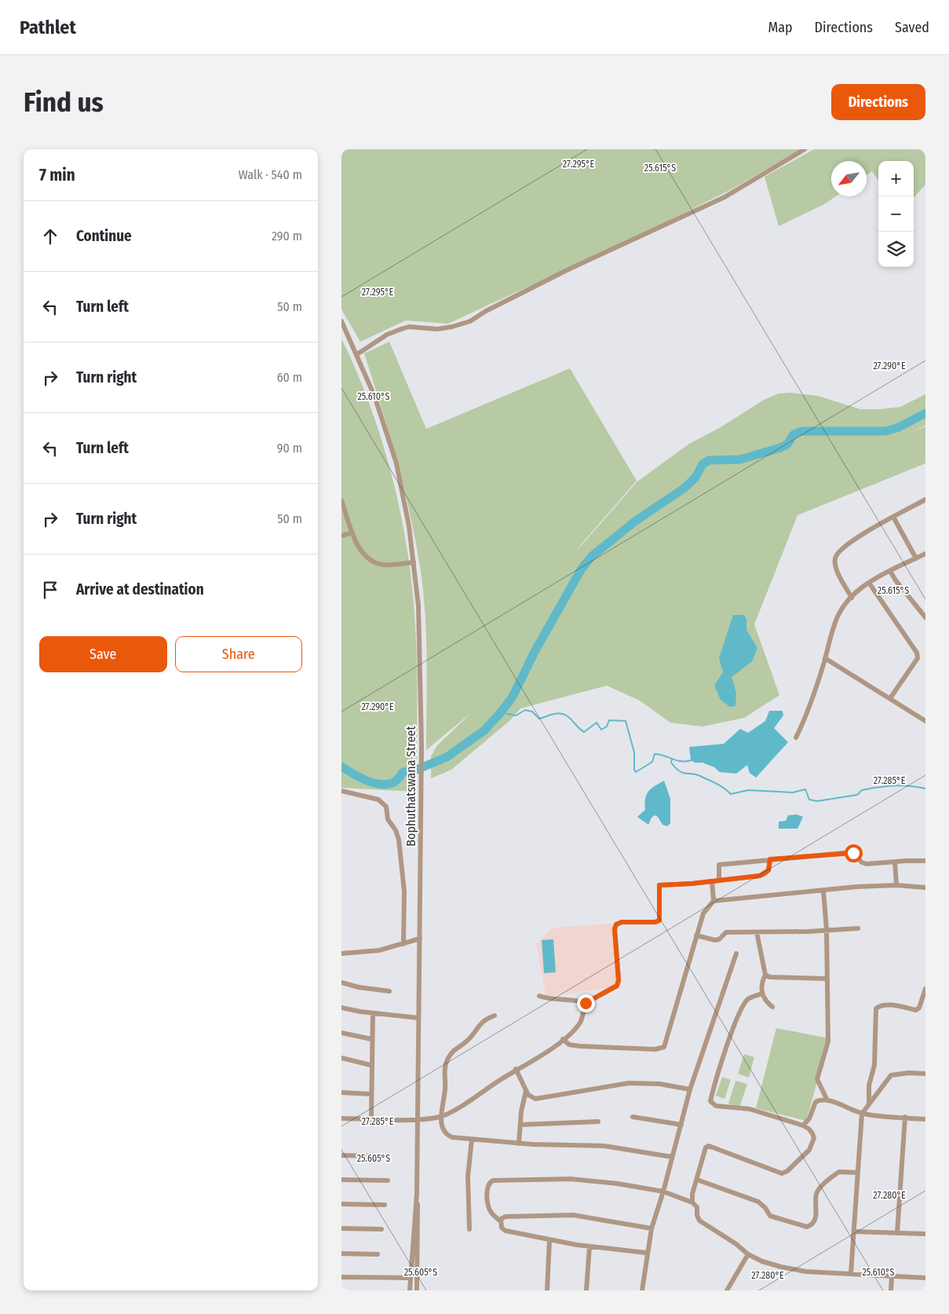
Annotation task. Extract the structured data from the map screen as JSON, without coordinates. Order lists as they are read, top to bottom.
{
  "streets": {
    "street": ["Bophuthatswana Street"]
  },
  "north": "bottom left",
  "page": {
    "header": "Pathlet",
    "nav": ["Map", "Directions", "Saved"],
    "buttons": [
      "Directions",
      ["Save", "Share"]
    ],
    "title": "Find us",
    "heading": ["7 min", "Walk · 540 m"],
    "map_buttons": ["+", "−"],
    "list": [
      ["Continue", "290 m"],
      ["Turn left", "50 m"],
      ["Turn right", "60 m"],
      ["Turn left", "90 m"],
      ["Turn right", "50 m"],
      "Arrive at destination"
    ]
  },
  "coordinates": [
    "27.295°E",
    "25.615°S",
    "27.290°E",
    "25.610°S",
    "27.285°E",
    "25.605°S",
    "27.280°E"
  ]
}
